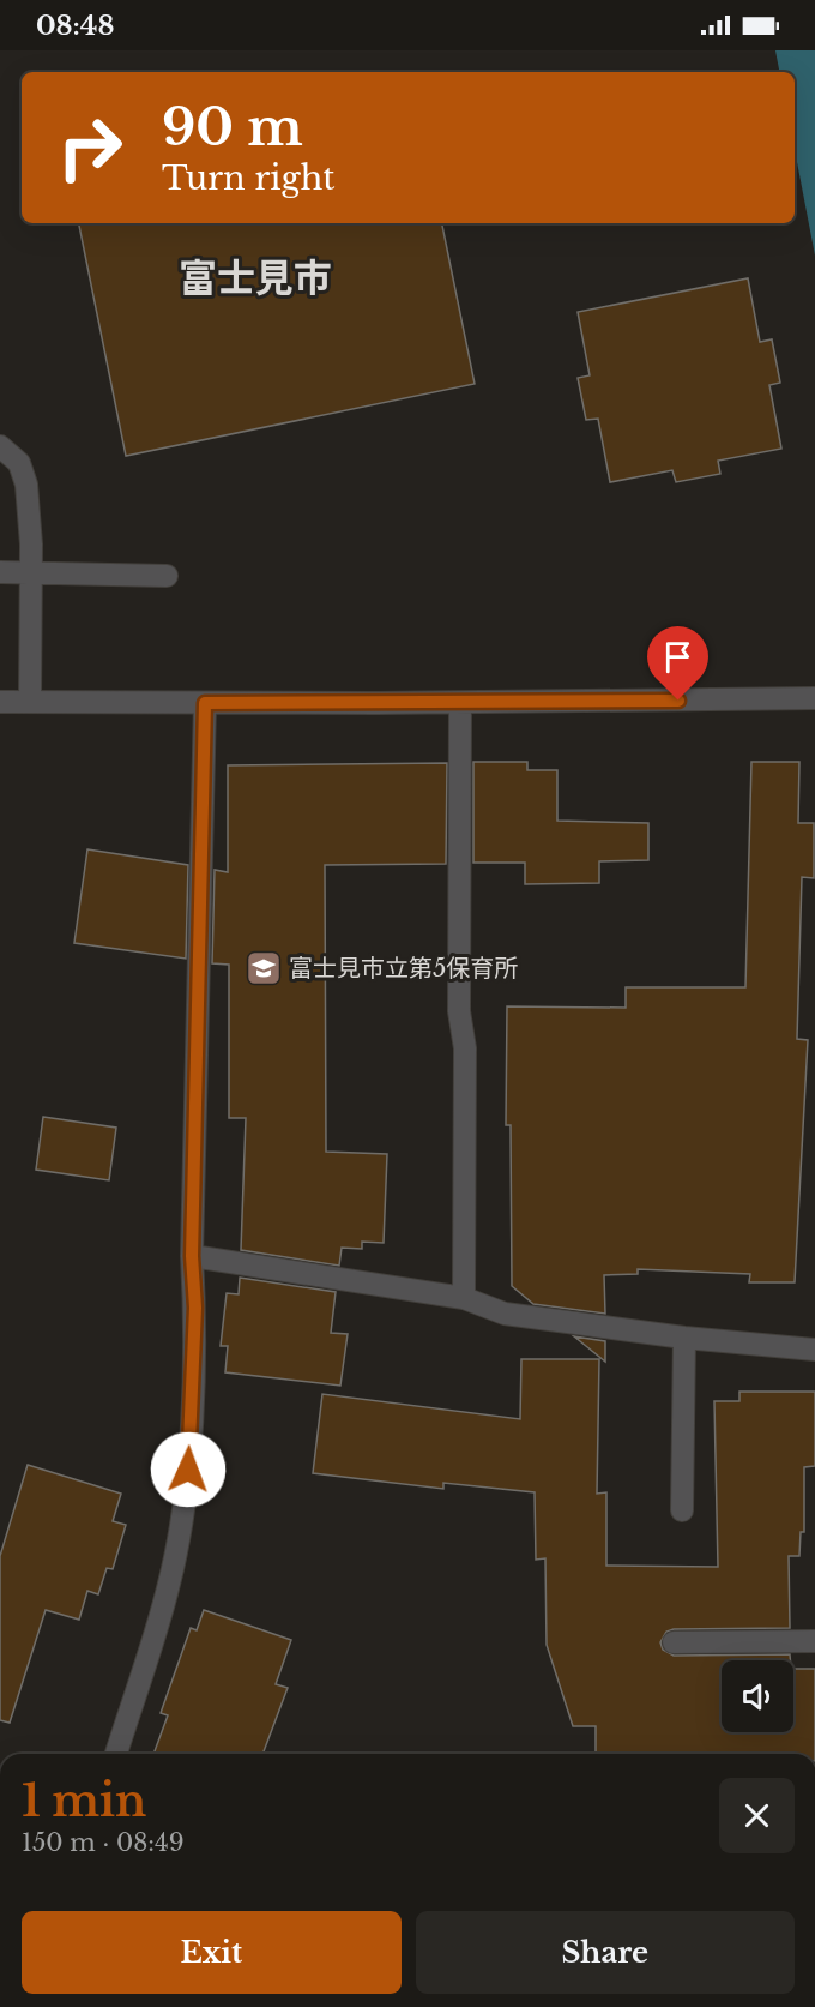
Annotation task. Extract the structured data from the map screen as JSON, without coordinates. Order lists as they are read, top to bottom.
{
  "districts": ["富士見市"],
  "places": {
    "school or university": ["富士見市立第5保育所"]
  },
  "page": {
    "status": "08:48",
    "turn": ["90 m", "Turn right"],
    "heading": ["1 min", "150 m · 08:49"],
    "buttons": ["Exit", "Share"]
  }
}
